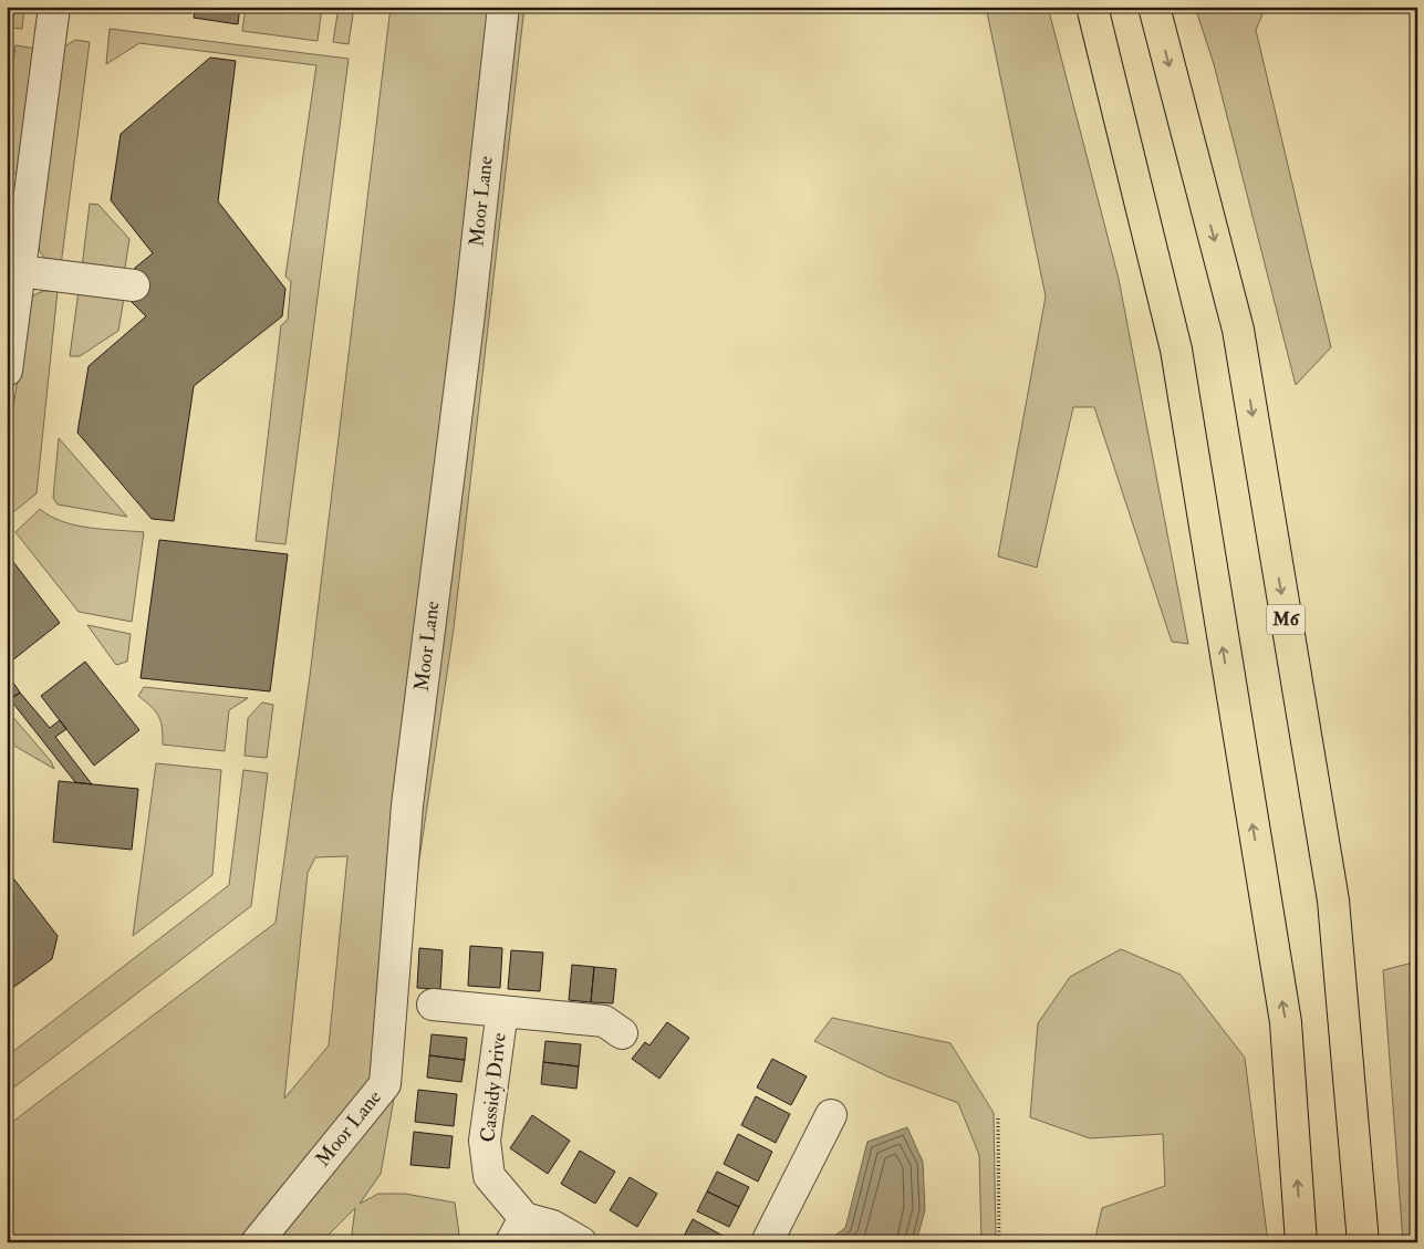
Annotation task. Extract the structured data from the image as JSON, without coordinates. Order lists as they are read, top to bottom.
{
  "streets": {
    "highway": ["M6"],
    "street": ["Moor Lane", "Cassidy Drive"]
  }
}
